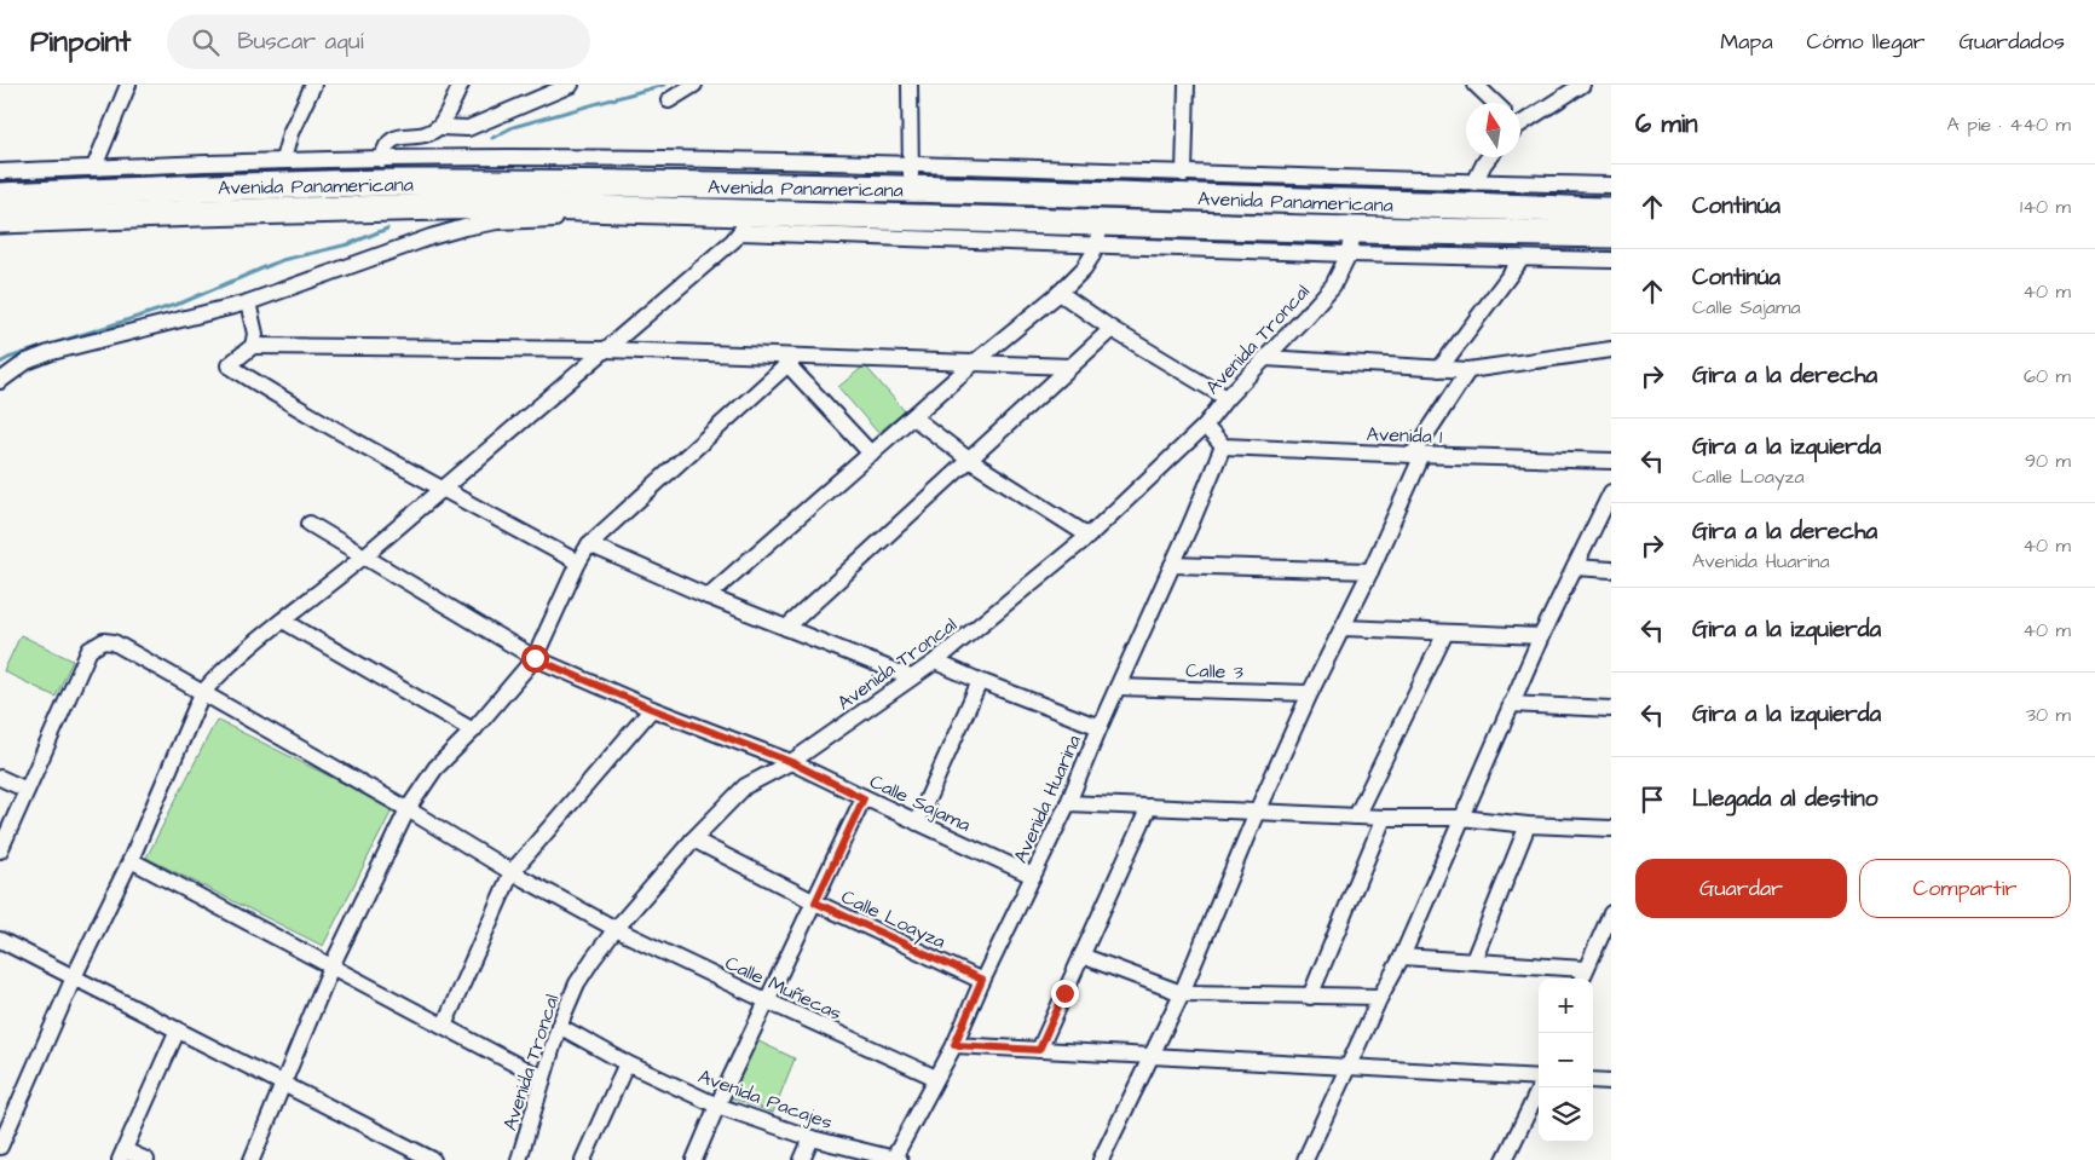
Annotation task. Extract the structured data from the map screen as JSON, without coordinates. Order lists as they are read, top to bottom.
{
  "streets": {
    "highway": ["Avenida Panamericana"],
    "street": [
      "Avenida Troncal",
      "Avenida 1",
      "Calle 3",
      "Avenida Huarina",
      "Calle Sajama",
      "Calle Loayza",
      "Calle Muñecas",
      "Avenida Pacajes"
    ]
  },
  "crossings": [
    ["Avenida Panamericana", "Avenida Troncal"],
    ["Avenida Troncal", "Calle Sajama"],
    ["Avenida Troncal", "Calle Loayza"],
    ["Avenida Troncal", "Calle Muñecas"],
    ["Avenida Troncal", "Avenida Pacajes"],
    ["Avenida 1", "Avenida Huarina"],
    ["Calle 3", "Avenida Huarina"],
    ["Avenida Huarina", "Calle Sajama"],
    ["Avenida Huarina", "Calle Loayza"],
    ["Avenida Huarina", "Calle Muñecas"],
    ["Avenida Huarina", "Avenida Pacajes"]
  ],
  "north": "top",
  "page": {
    "header": "Pinpoint",
    "search": "Buscar aquí",
    "nav": ["Mapa", "Cómo llegar", "Guardados"],
    "heading": ["6 min", "A pie · 440 m"],
    "list": [
      ["Continúa", "140 m"],
      ["Continúa", "Calle Sajama", "40 m"],
      ["Gira a la derecha", "60 m"],
      ["Gira a la izquierda", "Calle Loayza", "90 m"],
      ["Gira a la derecha", "Avenida Huarina", "40 m"],
      ["Gira a la izquierda", "40 m"],
      ["Gira a la izquierda", "30 m"],
      "Llegada al destino"
    ],
    "buttons": ["Guardar", "Compartir"],
    "map_buttons": ["+", "−"]
  }
}
